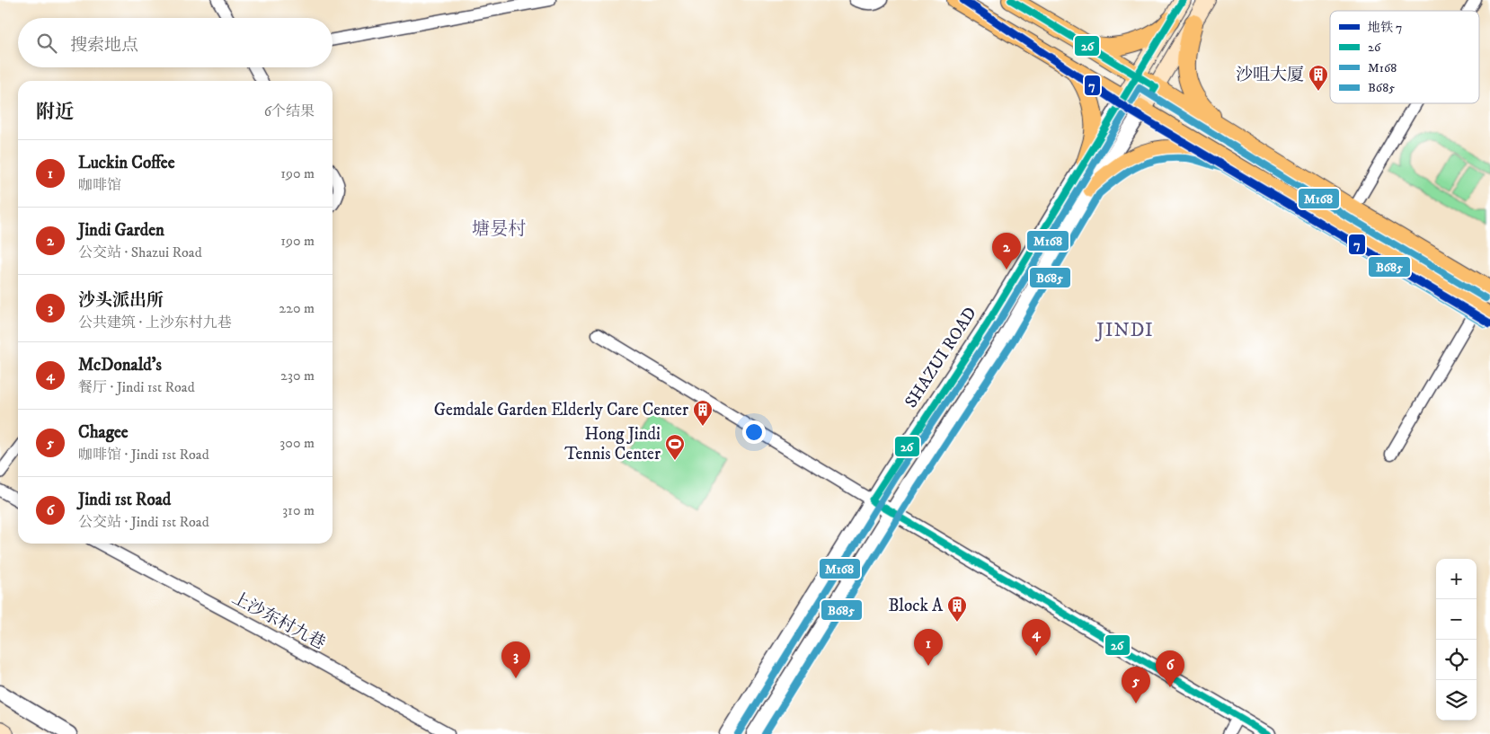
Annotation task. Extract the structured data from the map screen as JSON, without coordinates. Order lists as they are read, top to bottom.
{
  "streets": {
    "main road": ["SHAZUI ROAD"],
    "street": ["上沙东村九巷"]
  },
  "districts": ["塘妟村", "JINDI"],
  "places": {
    "building": ["沙咀大厦", "Gemdale Garden Elderly Care Center", "Block A"],
    "sports": ["Hong Jindi Tennis Center"]
  },
  "lines": [
    "metro line 7",
    "transit line 26",
    "transit line M168",
    "transit line B685"
  ],
  "legend": [
    "地铁 7",
    "26",
    "M168",
    "B685"
  ],
  "page": {
    "search": "搜索地点",
    "heading": ["附近", "6个结果"],
    "list": [
      {
        "mark": "1",
        "name": "Luckin Coffee",
        "note": "咖啡馆",
        "value": "190 m"
      },
      {
        "mark": "2",
        "name": "Jindi Garden",
        "note": "公交站 · Shazui Road",
        "value": "190 m"
      },
      {
        "mark": "3",
        "name": "沙头派出所",
        "note": "公共建筑 · 上沙东村九巷",
        "value": "220 m"
      },
      {
        "mark": "4",
        "name": "McDonald's",
        "note": "餐厅 · Jindi 1st Road",
        "value": "230 m"
      },
      {
        "mark": "5",
        "name": "Chagee",
        "note": "咖啡馆 · Jindi 1st Road",
        "value": "300 m"
      },
      {
        "mark": "6",
        "name": "Jindi 1st Road",
        "note": "公交站 · Jindi 1st Road",
        "value": "310 m"
      }
    ],
    "pins": [
      "2",
      "4",
      "1",
      "3",
      "6",
      "5"
    ],
    "map_buttons": ["+", "−"]
  }
}
